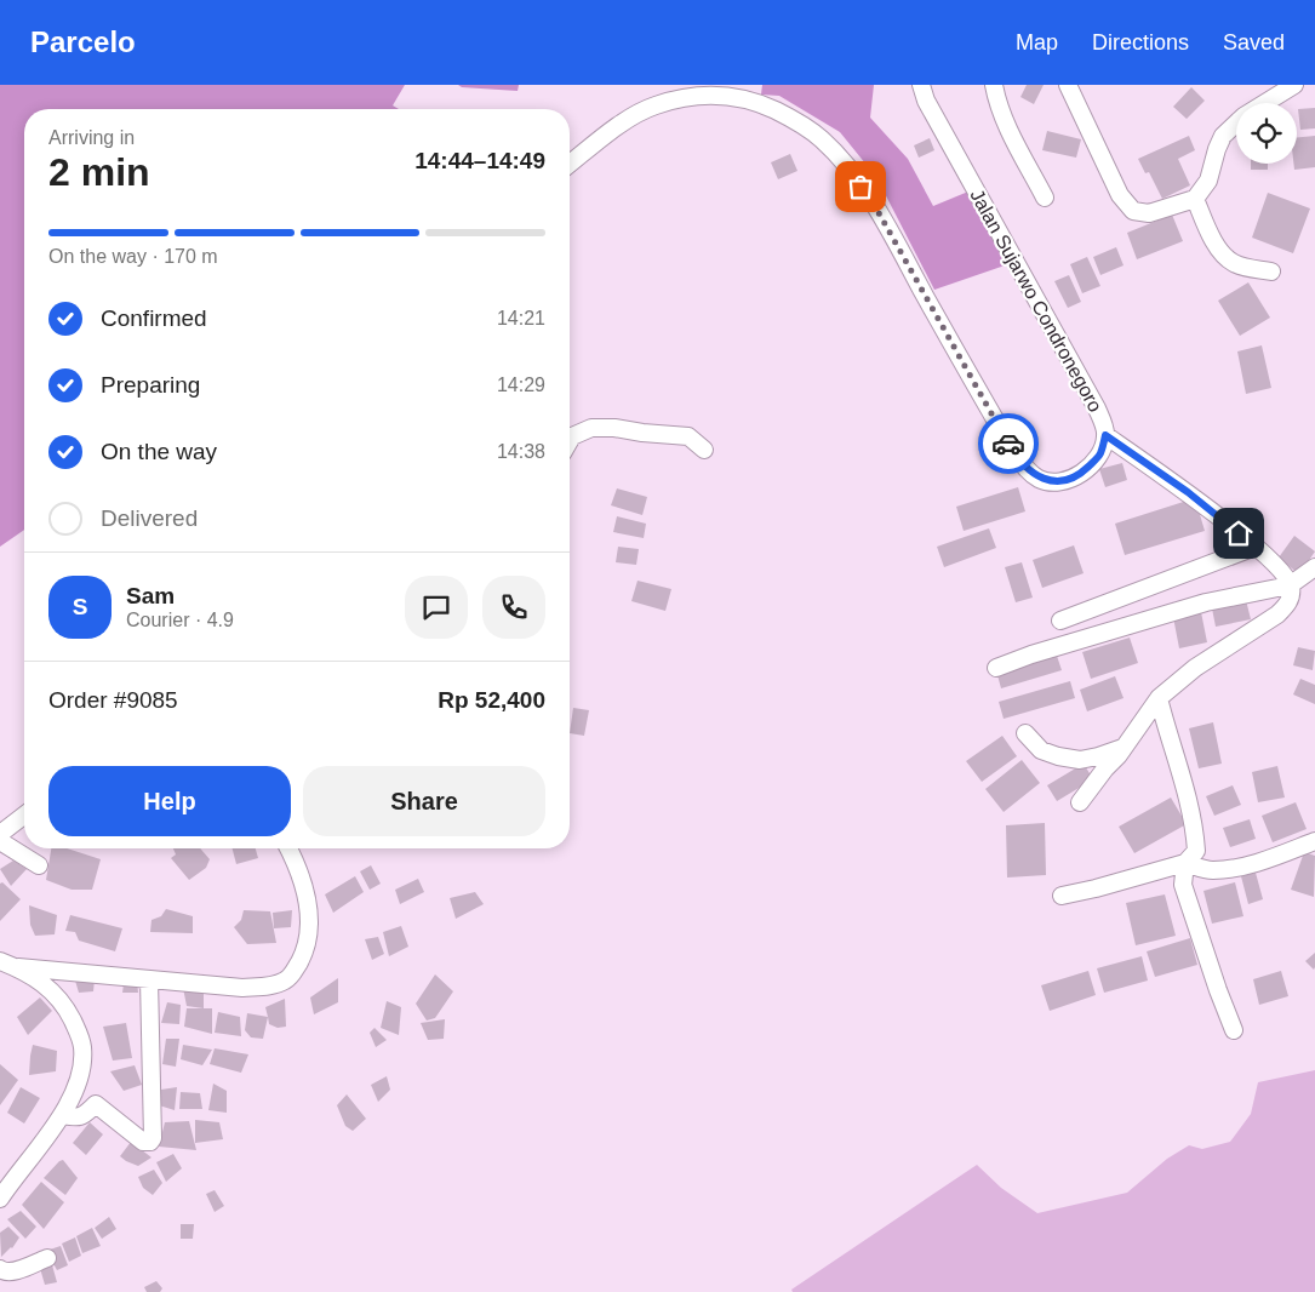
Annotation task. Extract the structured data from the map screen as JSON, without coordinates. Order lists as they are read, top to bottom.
{
  "streets": {
    "street": ["Jalan Sujarwo Condronegoro"]
  },
  "page": {
    "header": "Parcelo",
    "nav": ["Map", "Directions", "Saved"],
    "heading": ["2 min", "Arriving in", "14:44–14:49"],
    "panel": [
      "Sam",
      "Courier · 4.9",
      "Order #9085",
      "Rp 52,400"
    ],
    "bar": "On the way · 170 m",
    "list": [
      ["Confirmed", "14:21"],
      ["Preparing", "14:29"],
      ["On the way", "14:38"],
      "Delivered"
    ],
    "round": "S",
    "buttons": ["Help", "Share"]
  }
}
